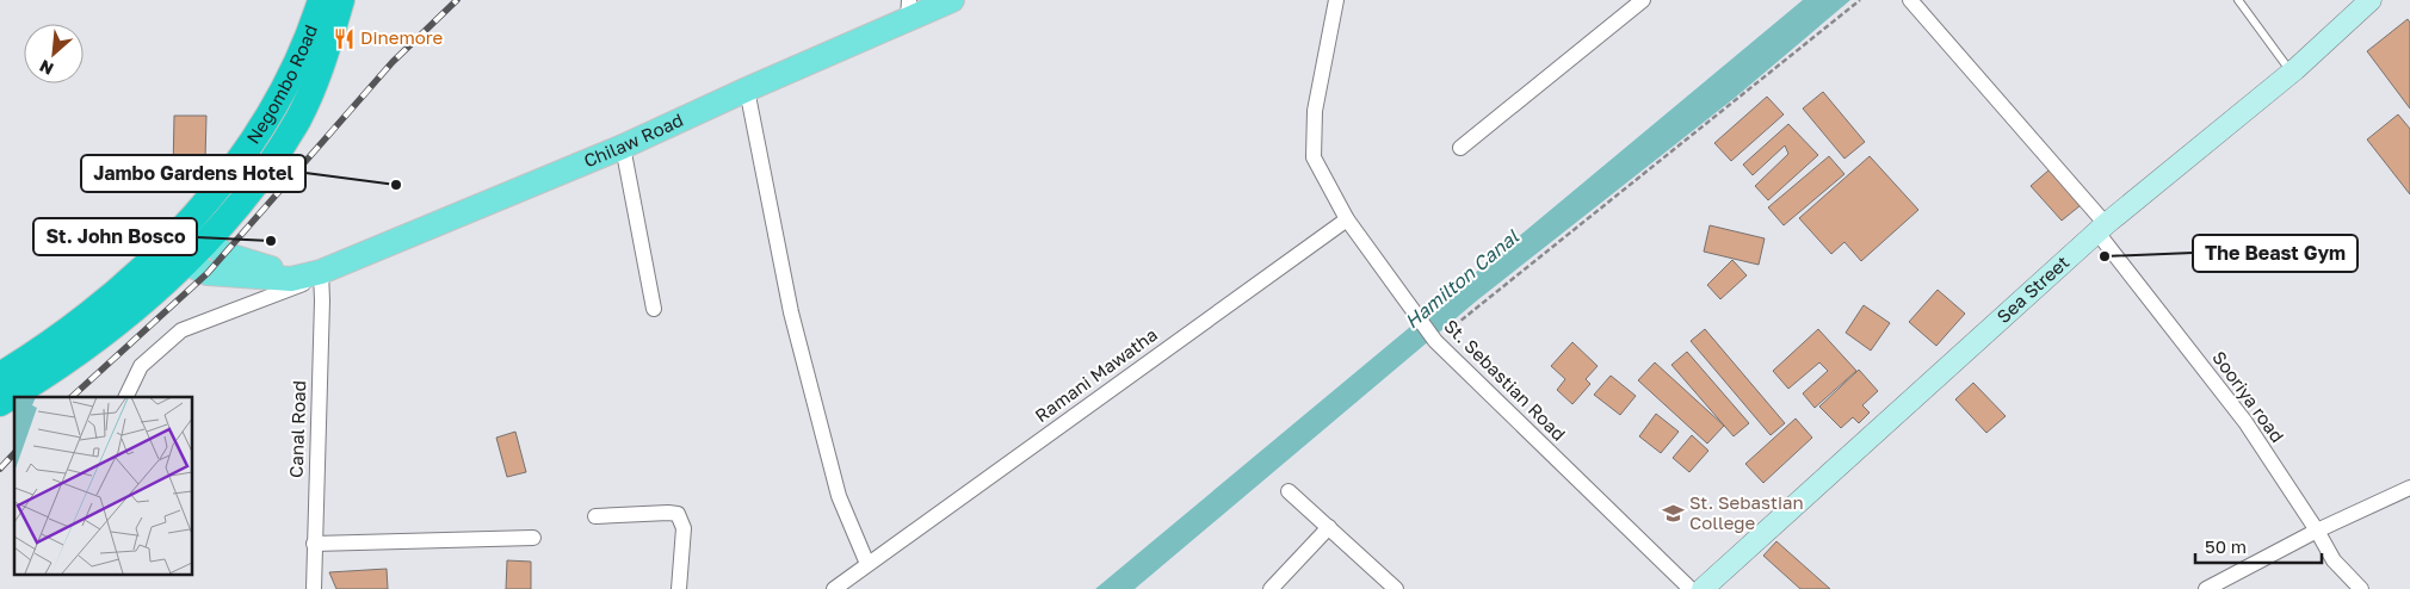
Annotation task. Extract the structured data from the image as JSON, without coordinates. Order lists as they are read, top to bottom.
{
  "streets": {
    "highway": ["Negombo Road"],
    "main road": ["Chilaw Road"],
    "street": [
      "Sea Street",
      "Ramani Mawatha",
      "St. Sebastian Road",
      "Sooriya road",
      "Canal Road"
    ]
  },
  "crossings": [
    ["Negombo Road", "Chilaw Road"],
    ["Chilaw Road", "Canal Road"],
    ["Sea Street", "Sooriya road"],
    ["Ramani Mawatha", "St. Sebastian Road"]
  ],
  "water": ["Hamilton Canal"],
  "places": {
    "restaurant": ["Dinemore"],
    "other": ["Jambo Gardens Hotel", "St. John Bosco", "The Beast Gym"],
    "school or university": ["St. Sebastian College"]
  },
  "scale_bar": "50 m",
  "north": "bottom left"
}
